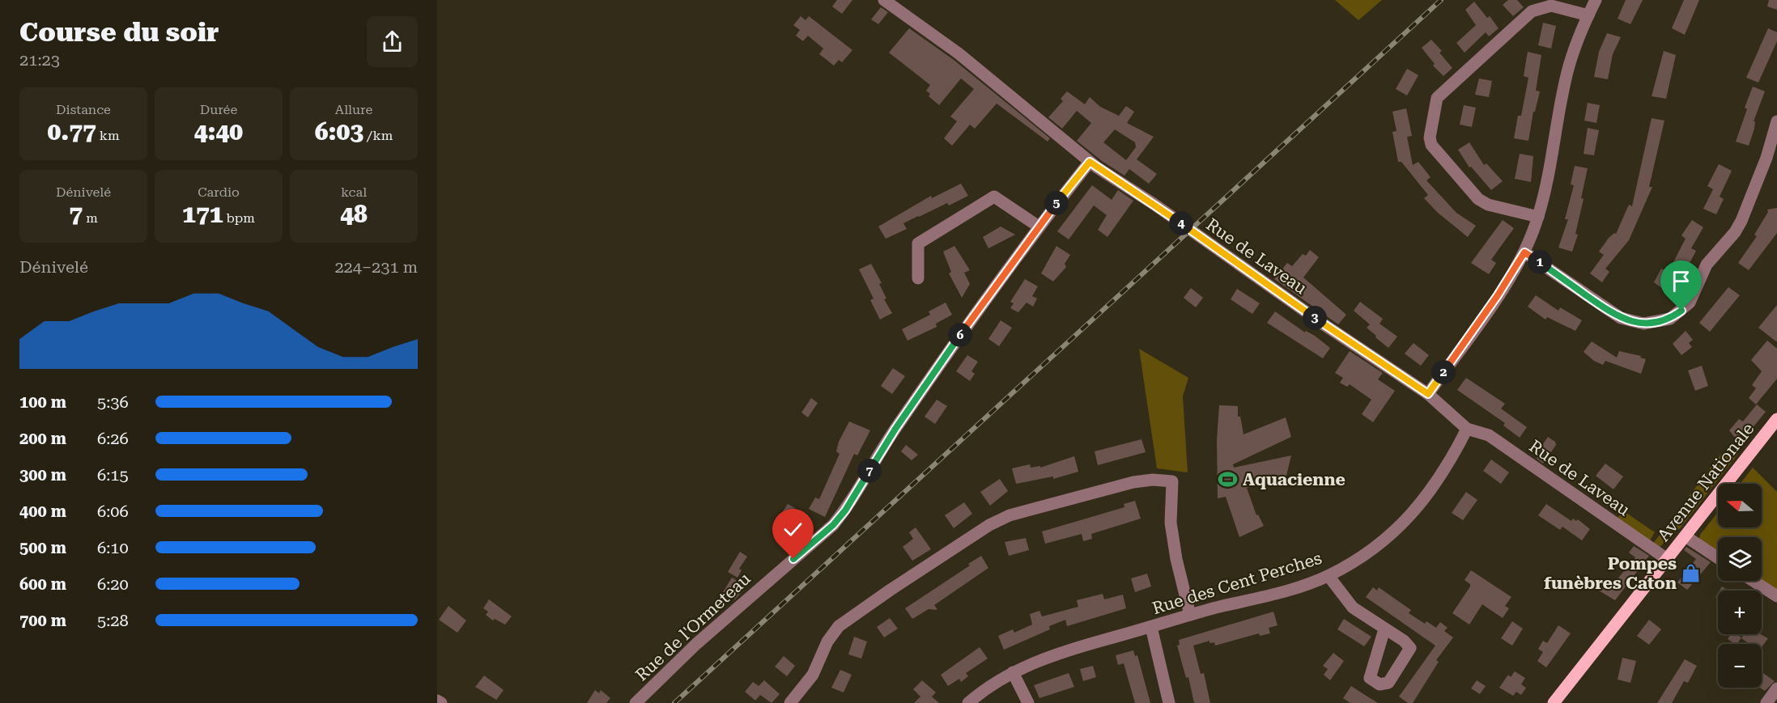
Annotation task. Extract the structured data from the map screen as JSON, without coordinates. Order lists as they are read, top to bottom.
{
  "streets": {
    "main road": ["Avenue Nationale"],
    "street": ["Rue de Laveau", "Rue des Cent Perches", "Rue de l'Ormeteau"]
  },
  "crossings": [
    ["Rue de Laveau", "Avenue Nationale"],
    ["Rue de Laveau", "Rue des Cent Perches"],
    ["Rue de Laveau", "Rue de l'Ormeteau"]
  ],
  "places": {
    "sports": ["Aquacienne"],
    "shop": ["Pompes funèbres Caton"]
  },
  "north": "left",
  "page": {
    "heading": ["Course du soir", "21:23"],
    "stats": [
      ["Distance", "0.77 km"],
      ["Durée", "4:40"],
      ["Allure", "6:03 /km"],
      ["Dénivelé", "7 m"],
      ["Cardio", "171 bpm"],
      ["kcal", "48"]
    ],
    "pins": [
      "5",
      "4",
      "1",
      "3",
      "6",
      "2",
      "7"
    ],
    "chart": ["Dénivelé", "224–231 m"],
    "list": [
      {
        "name": "100 m",
        "note": "5:36"
      },
      {
        "name": "200 m",
        "note": "6:26"
      },
      {
        "name": "300 m",
        "note": "6:15"
      },
      {
        "name": "400 m",
        "note": "6:06"
      },
      {
        "name": "500 m",
        "note": "6:10"
      },
      {
        "name": "600 m",
        "note": "6:20"
      },
      {
        "name": "700 m",
        "note": "5:28"
      }
    ],
    "map_buttons": ["+", "−"]
  }
}
